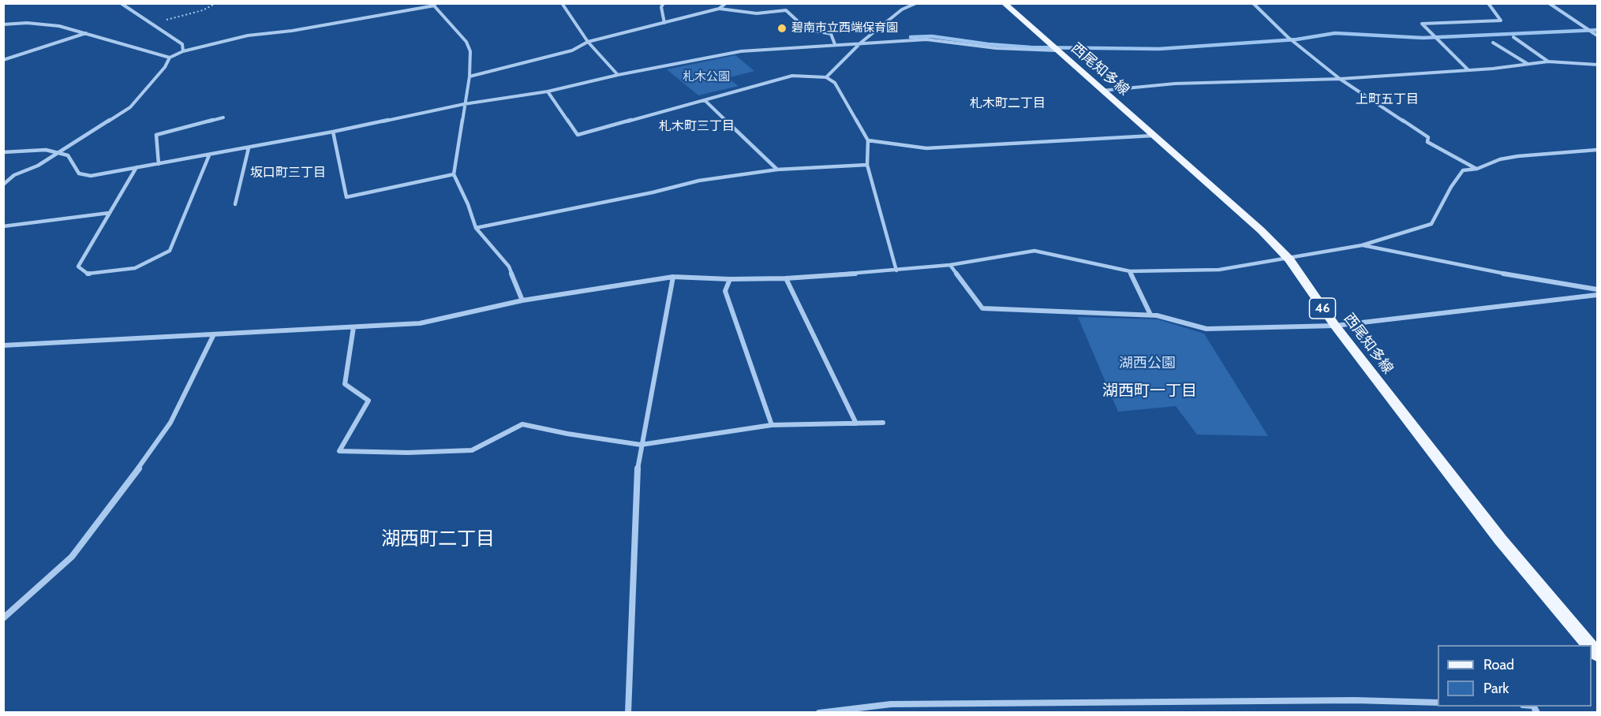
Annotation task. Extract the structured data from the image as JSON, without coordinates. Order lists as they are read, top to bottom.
{
  "streets": {
    "main road": ["西尾知多線", "46"]
  },
  "districts": [
    "上町五丁目",
    "札木町二丁目",
    "札木町三丁目",
    "坂口町三丁目",
    "湖西町一丁目",
    "湖西町二丁目"
  ],
  "parks": ["札木公園", "湖西公園"],
  "places": ["碧南市立西端保育園"],
  "legend": ["Road", "Park"]
}
